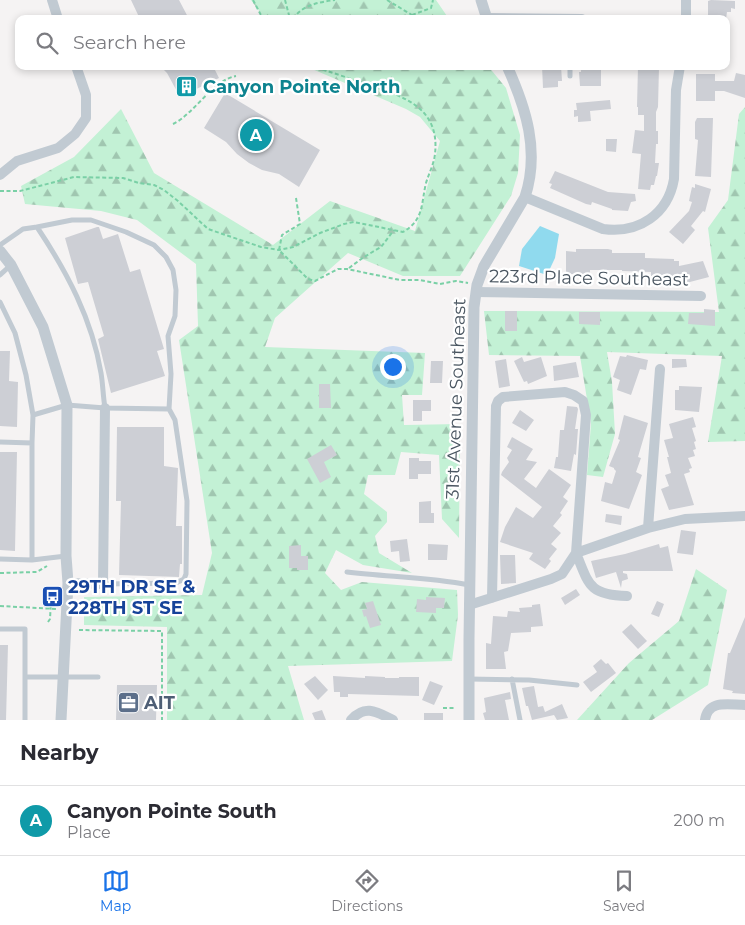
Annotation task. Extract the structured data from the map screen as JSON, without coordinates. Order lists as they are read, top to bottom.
{
  "streets": {
    "street": ["223rd Place Southeast", "31st Avenue Southeast"]
  },
  "crossings": [
    ["223rd Place Southeast", "31st Avenue Southeast"]
  ],
  "places": {
    "building": ["Canyon Pointe North"],
    "bus stop": ["29TH DR SE & 228TH ST SE"],
    "office": ["AIT"]
  },
  "page": {
    "search": "Search here",
    "pins": "A",
    "heading": "Nearby",
    "list": [
      {
        "mark": "A",
        "name": "Canyon Pointe South",
        "note": "Place",
        "value": "200 m"
      }
    ],
    "nav": ["Map", "Directions", "Saved"]
  }
}
